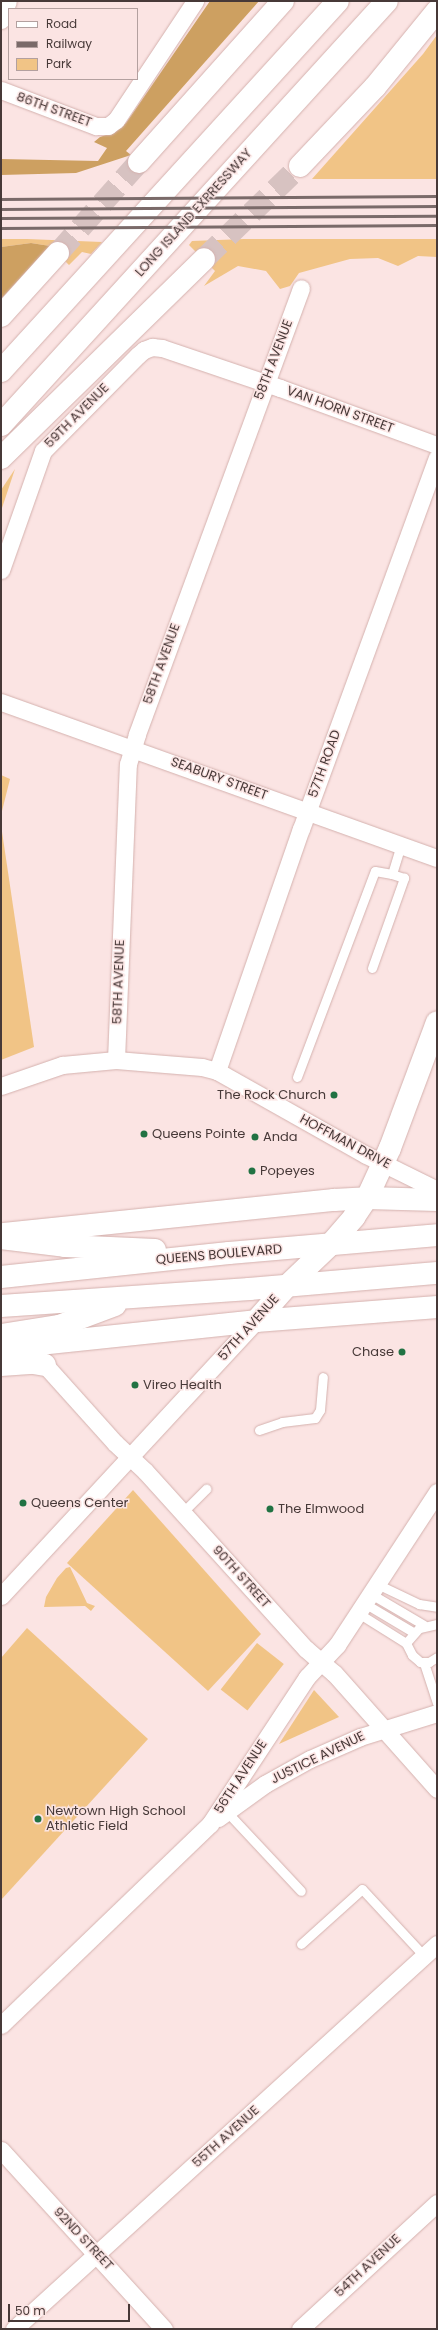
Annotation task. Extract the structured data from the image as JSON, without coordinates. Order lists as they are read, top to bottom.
{
  "streets": {
    "main road": ["LONG ISLAND EXPRESSWAY", "QUEENS BOULEVARD", "57TH AVENUE"],
    "street": [
      "86TH STREET",
      "58TH AVENUE",
      "VAN HORN STREET",
      "59TH AVENUE",
      "57TH ROAD",
      "SEABURY STREET",
      "HOFFMAN DRIVE",
      "90TH STREET",
      "JUSTICE AVENUE",
      "56TH AVENUE",
      "55TH AVENUE",
      "92ND STREET",
      "54TH AVENUE"
    ]
  },
  "crossings": [
    ["58TH AVENUE", "VAN HORN STREET"],
    ["58TH AVENUE", "SEABURY STREET"],
    ["58TH AVENUE", "HOFFMAN DRIVE"],
    ["VAN HORN STREET", "59TH AVENUE"],
    ["57TH ROAD", "SEABURY STREET"],
    ["57TH ROAD", "HOFFMAN DRIVE"],
    ["HOFFMAN DRIVE", "57TH AVENUE"],
    ["QUEENS BOULEVARD", "57TH AVENUE"],
    ["57TH AVENUE", "90TH STREET"],
    ["90TH STREET", "JUSTICE AVENUE"],
    ["90TH STREET", "56TH AVENUE"],
    ["JUSTICE AVENUE", "56TH AVENUE"],
    ["55TH AVENUE", "92ND STREET"]
  ],
  "places": [
    "The Rock Church",
    "Queens Pointe",
    "Anda",
    "Popeyes",
    "Chase",
    "Vireo Health",
    "Queens Center",
    "The Elmwood",
    "Newtown High School Athletic Field"
  ],
  "legend": ["Road", "Railway", "Park"],
  "scale_bar": "50 m"
}
